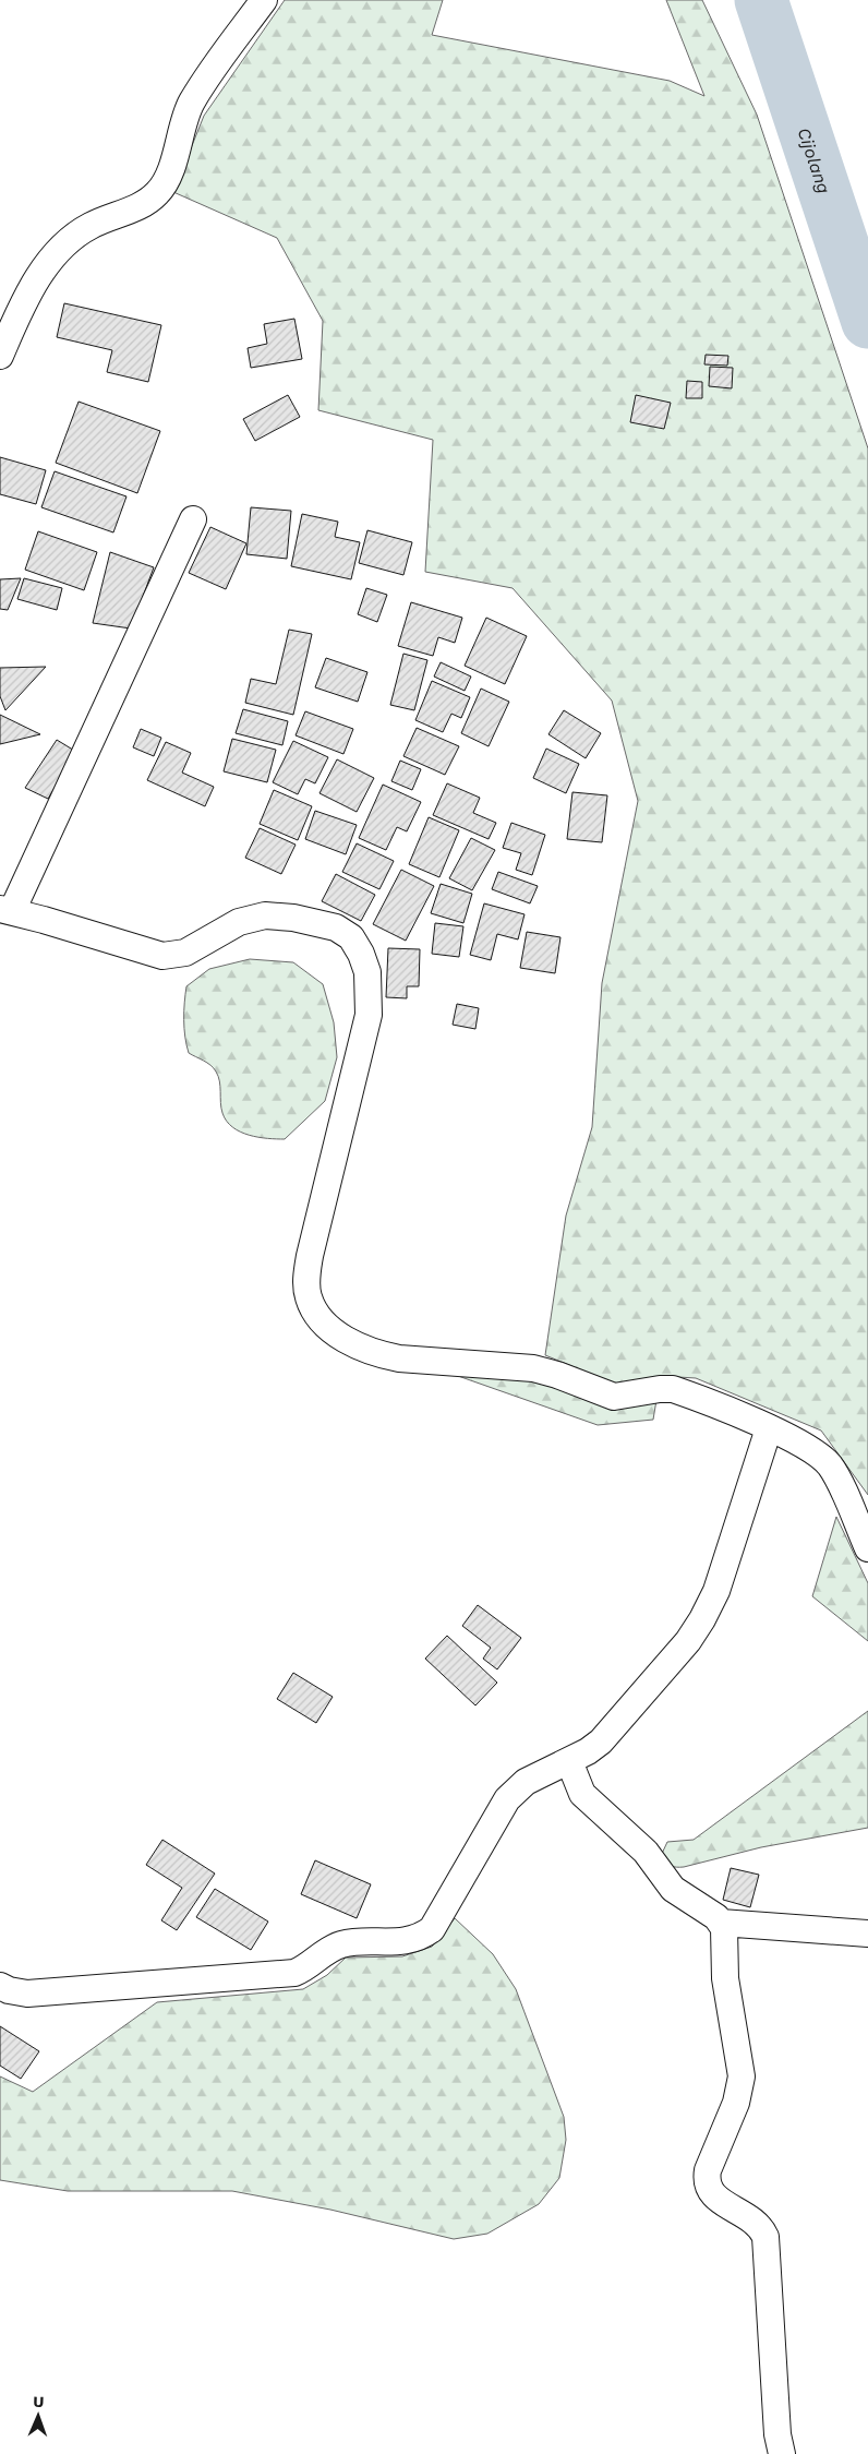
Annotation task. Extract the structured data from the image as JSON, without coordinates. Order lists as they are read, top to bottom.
{
  "water": ["Cijolang"],
  "north": "top"
}
